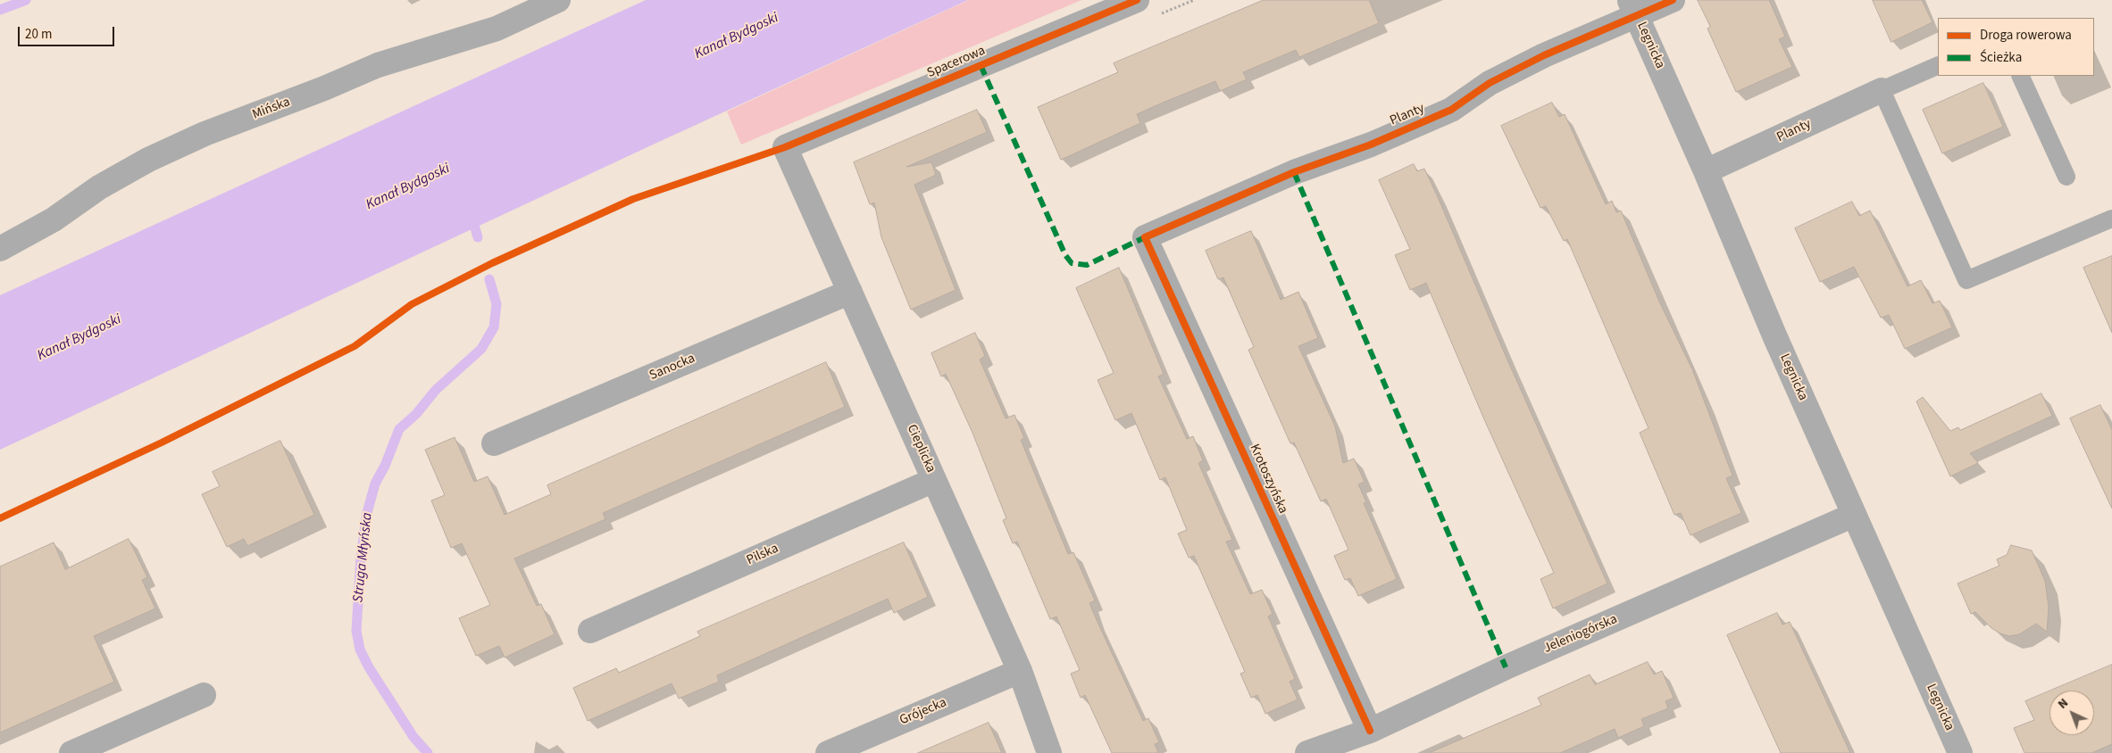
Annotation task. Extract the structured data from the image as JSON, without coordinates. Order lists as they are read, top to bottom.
{
  "streets": {
    "street": [
      "Legnicka",
      "Spacerowa",
      "Mińska",
      "Planty",
      "Sanocka",
      "Cieplicka",
      "Krotoszyńska",
      "Pilska",
      "Jeleniogórska",
      "Grójecka"
    ]
  },
  "crossings": [
    ["Legnicka", "Planty"],
    ["Legnicka", "Jeleniogórska"],
    ["Spacerowa", "Cieplicka"],
    ["Planty", "Krotoszyńska"],
    ["Sanocka", "Cieplicka"],
    ["Cieplicka", "Pilska"],
    ["Cieplicka", "Grójecka"],
    ["Krotoszyńska", "Jeleniogórska"]
  ],
  "water": ["Kanał Bydgoski", "Struga Młyńska"],
  "legend": ["Droga rowerowa", "Ścieżka"],
  "scale_bar": "20 m",
  "north": "top left"
}
